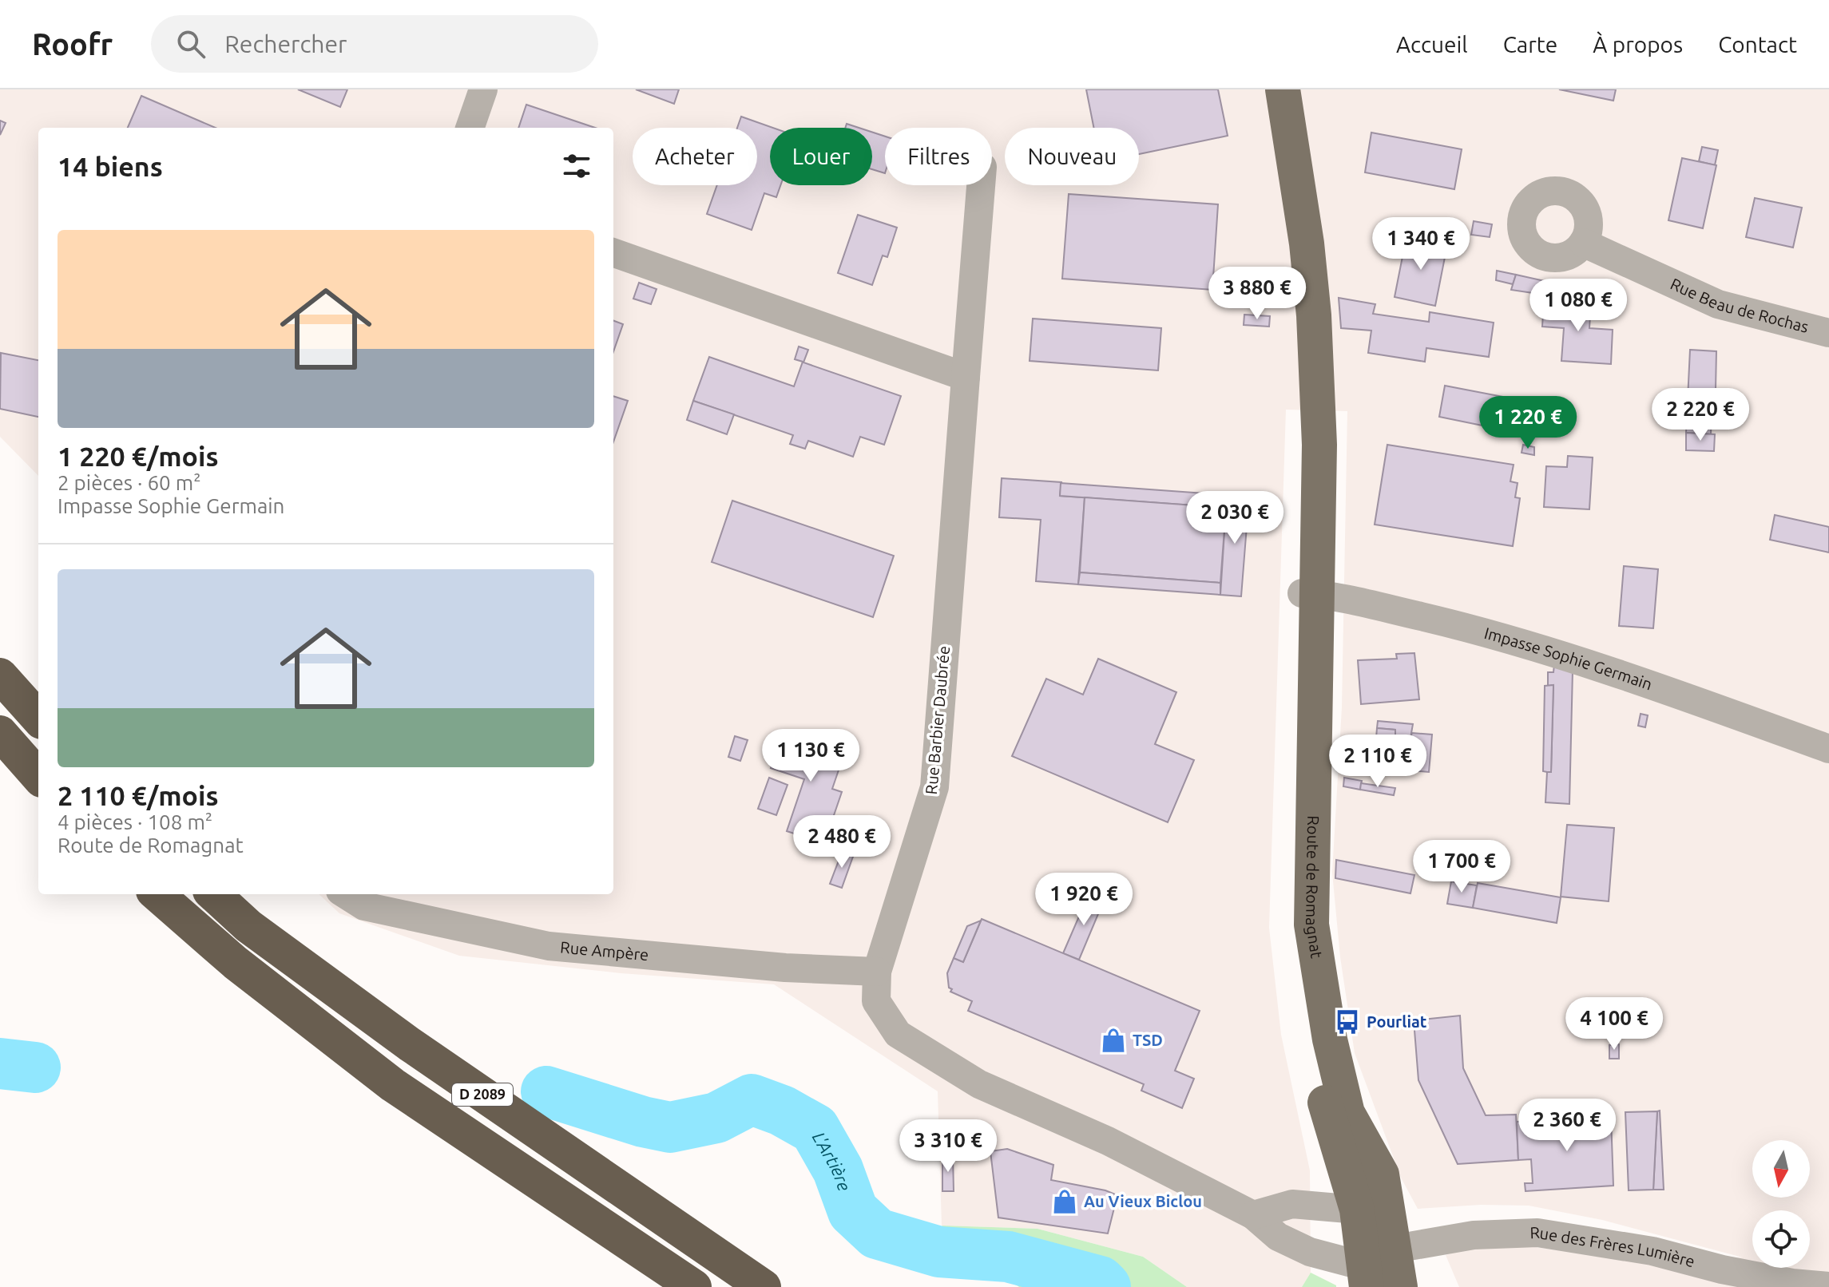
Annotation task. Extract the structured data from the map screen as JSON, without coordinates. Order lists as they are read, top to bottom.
{
  "streets": {
    "highway": ["D 2089"],
    "main road": ["Route de Romagnat"],
    "street": [
      "Rue Beau de Rochas",
      "Impasse Sophie Germain",
      "Rue Barbier Daubrée",
      "Rue Ampère",
      "Rue des Frères Lumière"
    ]
  },
  "crossings": [
    ["Impasse Sophie Germain", "Route de Romagnat"],
    ["Rue Barbier Daubrée", "Route de Romagnat"],
    ["Rue Barbier Daubrée", "Rue Ampère"],
    ["Rue Barbier Daubrée", "Rue des Frères Lumière"],
    ["Route de Romagnat", "Rue des Frères Lumière"]
  ],
  "water": ["L'Artière"],
  "places": {
    "bus stop": ["Pourliat"],
    "shop": ["TSD", "Au Vieux Biclou"]
  },
  "north": "bottom",
  "page": {
    "header": "Roofr",
    "search": "Rechercher",
    "nav": [
      "Accueil",
      "Carte",
      "À propos",
      "Contact"
    ],
    "chip": [
      "Acheter",
      "Louer",
      "Filtres",
      "Nouveau"
    ],
    "heading": "14 biens",
    "list": [
      {
        "name": "1 220 €/mois",
        "note": "2 pièces · 60 m² · Impasse Sophie Germain"
      },
      {
        "name": "2 110 €/mois",
        "note": "4 pièces · 108 m² · Route de Romagnat"
      }
    ],
    "price": [
      "1 340 €",
      "3 880 €",
      "1 080 €",
      "2 220 €",
      "1 220 €",
      "2 030 €",
      "1 130 €",
      "2 110 €",
      "2 480 €",
      "1 700 €",
      "1 920 €",
      "4 100 €",
      "2 360 €",
      "3 310 €"
    ]
  }
}
